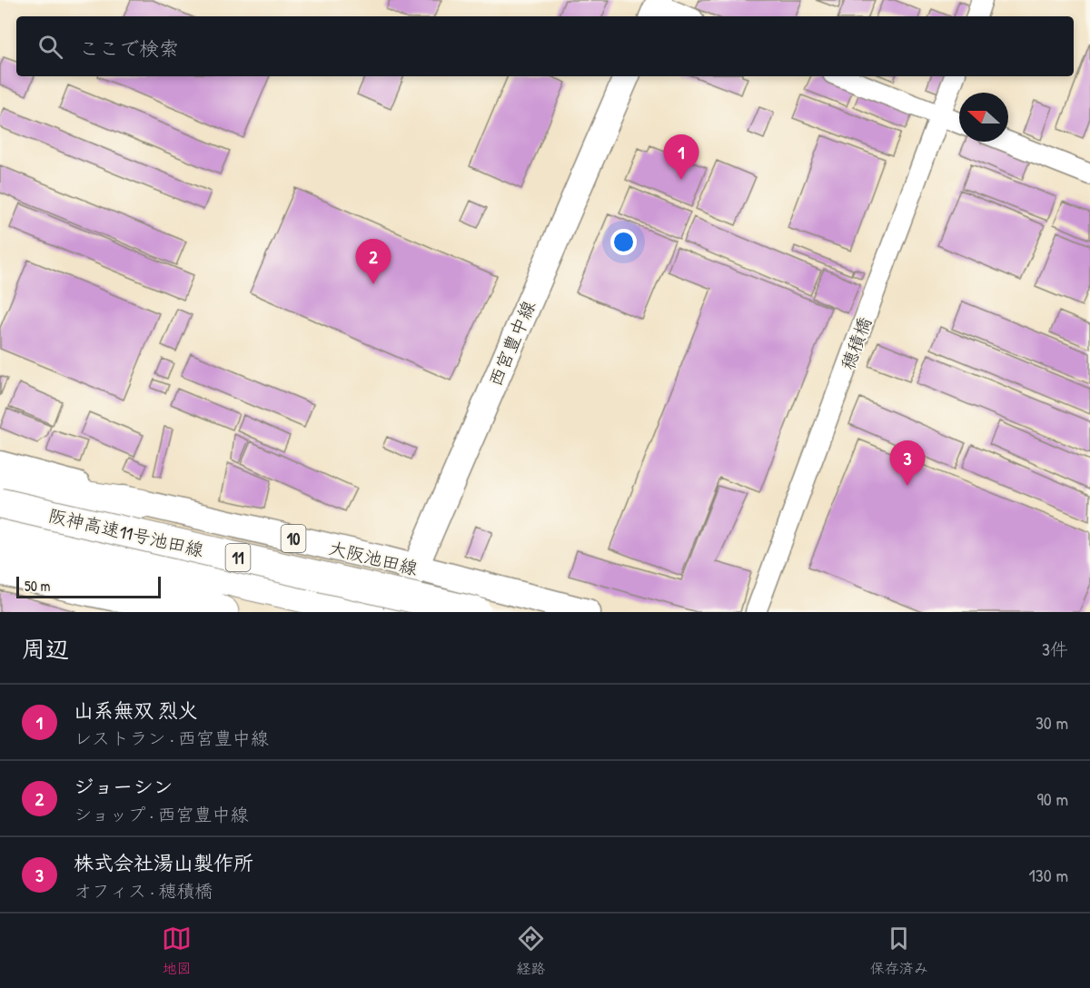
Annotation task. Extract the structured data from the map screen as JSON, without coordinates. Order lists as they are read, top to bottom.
{
  "streets": {
    "highway": ["阪神高速11号池田線", "11"],
    "main road": ["西宮豊中線", "10", "大阪池田線"],
    "street": ["穂積橋"]
  },
  "crossings": [
    ["西宮豊中線", "大阪池田線"]
  ],
  "scale_bar": "50 m",
  "north": "left",
  "page": {
    "search": "ここで検索",
    "pins": ["1", "2", "3"],
    "scale": "50 m",
    "heading": ["周辺", "3件"],
    "list": [
      {
        "mark": "1",
        "name": "山系無双 烈火",
        "note": "レストラン · 西宮豊中線",
        "value": "30 m"
      },
      {
        "mark": "2",
        "name": "ジョーシン",
        "note": "ショップ · 西宮豊中線",
        "value": "90 m"
      },
      {
        "mark": "3",
        "name": "株式会社湯山製作所",
        "note": "オフィス · 穂積橋",
        "value": "130 m"
      }
    ],
    "nav": ["地図", "経路", "保存済み"]
  }
}
